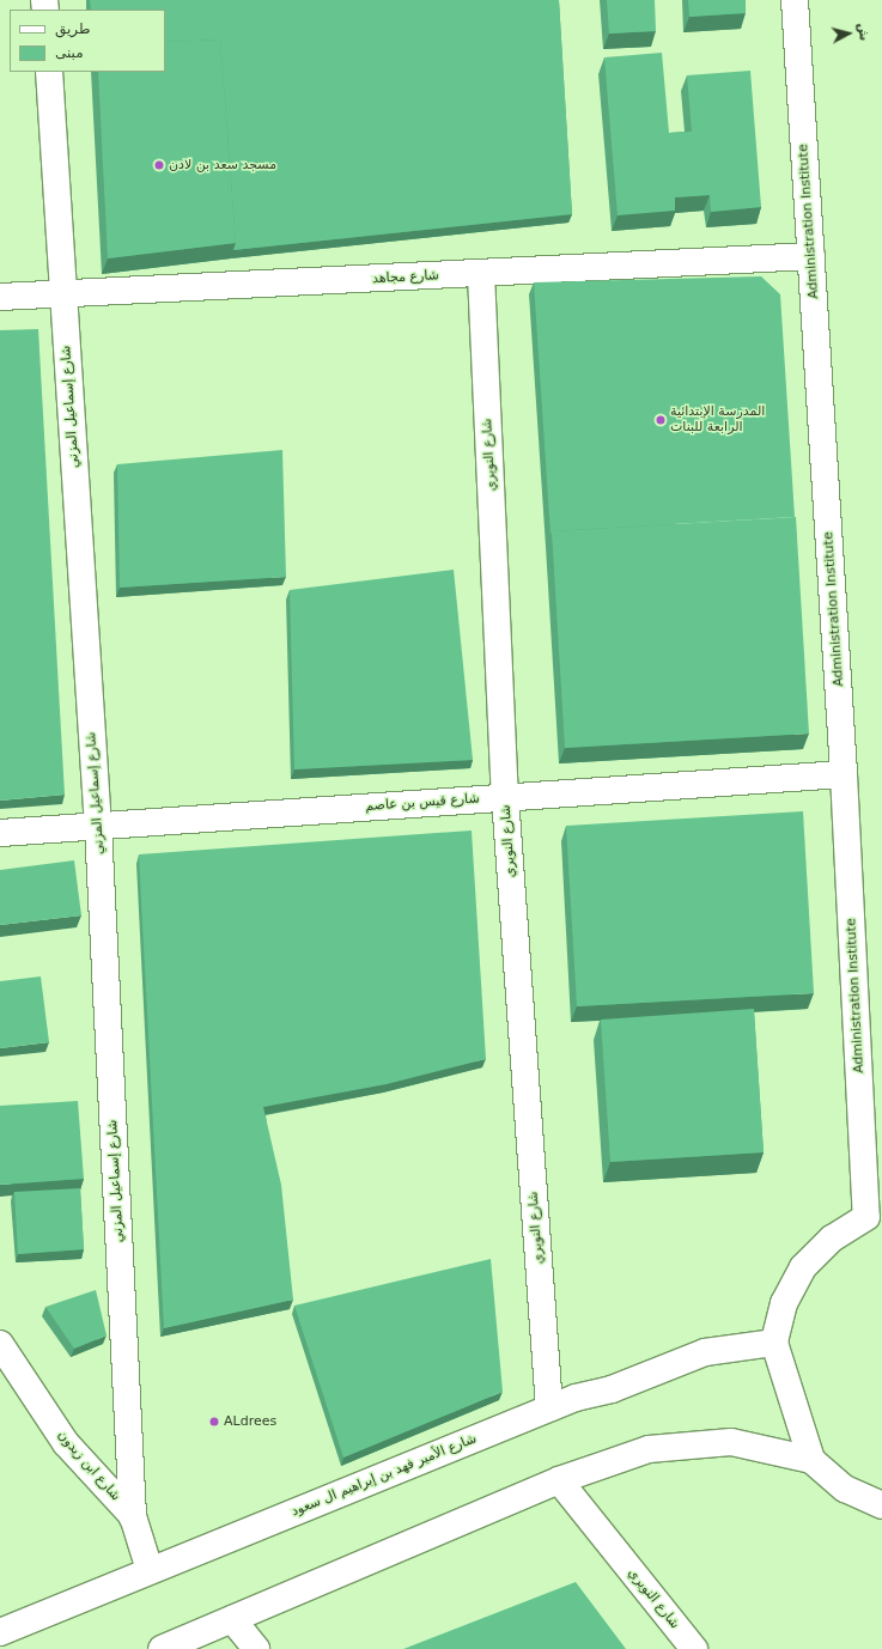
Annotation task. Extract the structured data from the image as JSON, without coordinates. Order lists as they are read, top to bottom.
{
  "streets": {
    "street": [
      "Administration Institute",
      "شارع مجاهد",
      "شارع إسماعيل المزني",
      "شارع النويري",
      "شارع قيس بن عاصم",
      "شارع ابن زيدون",
      "شارع الأمير فهد بن إبراهيم ال سعود"
    ]
  },
  "crossings": [
    ["Administration Institute", "شارع مجاهد"],
    ["Administration Institute", "شارع قيس بن عاصم"],
    ["Administration Institute", "شارع الأمير فهد بن إبراهيم ال سعود"],
    ["شارع مجاهد", "شارع إسماعيل المزني"],
    ["شارع مجاهد", "شارع النويري"],
    ["شارع إسماعيل المزني", "شارع قيس بن عاصم"],
    ["شارع إسماعيل المزني", "شارع ابن زيدون"],
    ["شارع النويري", "شارع قيس بن عاصم"],
    ["شارع النويري", "شارع الأمير فهد بن إبراهيم ال سعود"],
    ["شارع ابن زيدون", "شارع الأمير فهد بن إبراهيم ال سعود"]
  ],
  "places": ["مسجد سعد بن لادن", "المدرسة الإبتدائية الرابعة للبنات", "ALdrees"],
  "legend": ["طريق", "مبنى"],
  "north": "right"
}
